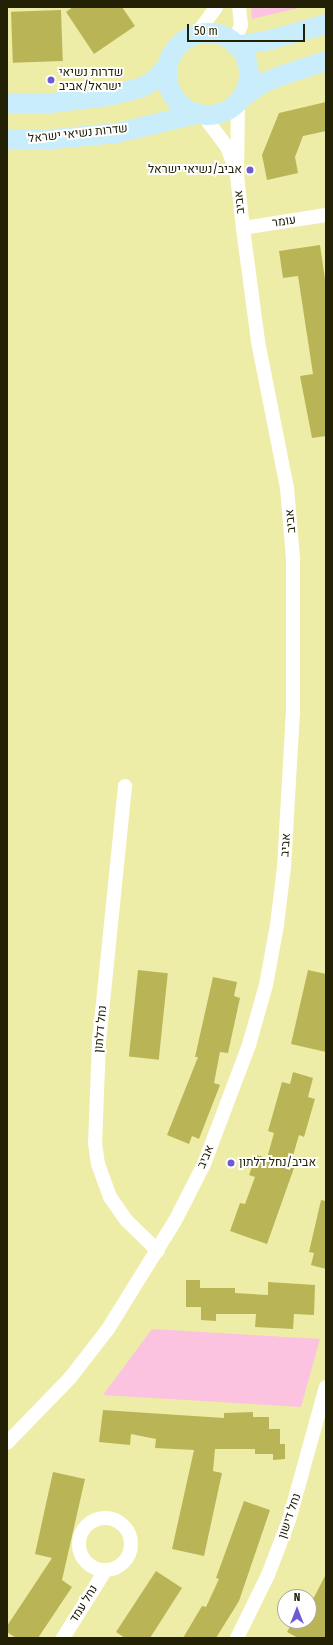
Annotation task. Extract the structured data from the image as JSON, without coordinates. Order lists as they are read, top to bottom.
{
  "streets": {
    "street": [
      "שדרות נשיאי ישראל",
      "אביב",
      "עומר",
      "נחל דלתון",
      "נחל דישון",
      "נחל עמד"
    ]
  },
  "crossings": [
    ["שדרות נשיאי ישראל", "אביב"],
    ["אביב", "עומר"],
    ["אביב", "נחל דלתון"]
  ],
  "places": ["שדרות נשיאי ישראל/אביב", "אביב/נשיאי ישראל", "אביב/נחל דלתון"],
  "scale_bar": "50 m",
  "north": "top"
}
